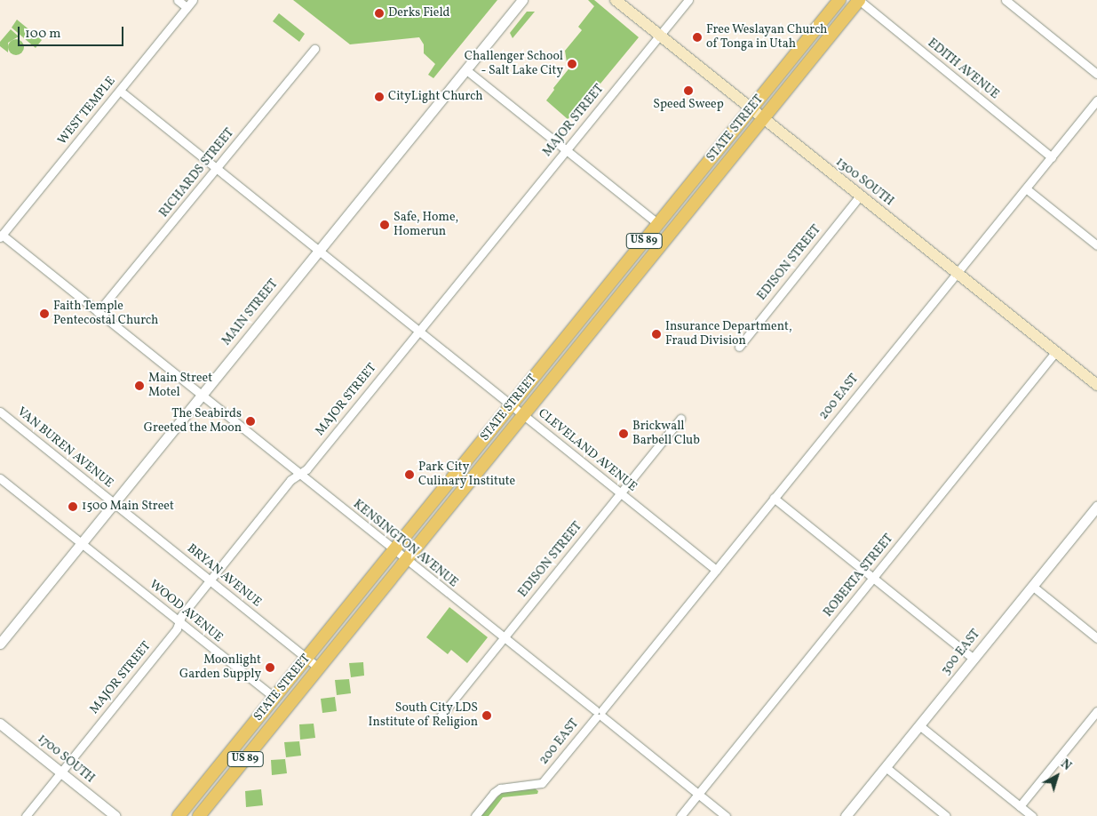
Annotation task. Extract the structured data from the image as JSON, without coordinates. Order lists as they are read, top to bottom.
{
  "streets": {
    "main road": ["STATE STREET", "1300 SOUTH", "US 89"],
    "street": [
      "EDITH AVENUE",
      "WEST TEMPLE",
      "MAJOR STREET",
      "RICHARDS STREET",
      "EDISON STREET",
      "MAIN STREET",
      "200 EAST",
      "VAN BUREN AVENUE",
      "CLEVELAND AVENUE",
      "KENSINGTON AVENUE",
      "BRYAN AVENUE",
      "ROBERTA STREET",
      "WOOD AVENUE",
      "300 EAST",
      "1700 SOUTH"
    ]
  },
  "crossings": [
    ["EDITH AVENUE", "STATE STREET"],
    ["EDITH AVENUE", "200 EAST"],
    ["WEST TEMPLE", "CLEVELAND AVENUE"],
    ["WEST TEMPLE", "KENSINGTON AVENUE"],
    ["MAJOR STREET", "1300 SOUTH"],
    ["MAJOR STREET", "CLEVELAND AVENUE"],
    ["MAJOR STREET", "KENSINGTON AVENUE"],
    ["MAJOR STREET", "BRYAN AVENUE"],
    ["MAJOR STREET", "WOOD AVENUE"],
    ["MAJOR STREET", "1700 SOUTH"],
    ["STATE STREET", "1300 SOUTH"],
    ["STATE STREET", "CLEVELAND AVENUE"],
    ["STATE STREET", "KENSINGTON AVENUE"],
    ["STATE STREET", "BRYAN AVENUE"],
    ["STATE STREET", "WOOD AVENUE"],
    ["RICHARDS STREET", "CLEVELAND AVENUE"],
    ["RICHARDS STREET", "KENSINGTON AVENUE"],
    ["1300 SOUTH", "EDISON STREET"],
    ["1300 SOUTH", "200 EAST"],
    ["1300 SOUTH", "ROBERTA STREET"],
    ["EDISON STREET", "CLEVELAND AVENUE"],
    ["EDISON STREET", "KENSINGTON AVENUE"],
    ["MAIN STREET", "VAN BUREN AVENUE"],
    ["MAIN STREET", "CLEVELAND AVENUE"],
    ["MAIN STREET", "KENSINGTON AVENUE"],
    ["MAIN STREET", "BRYAN AVENUE"],
    ["MAIN STREET", "WOOD AVENUE"],
    ["200 EAST", "CLEVELAND AVENUE"],
    ["200 EAST", "KENSINGTON AVENUE"],
    ["VAN BUREN AVENUE", "BRYAN AVENUE"],
    ["KENSINGTON AVENUE", "ROBERTA STREET"]
  ],
  "places": [
    "Derks Field",
    "Free Weslayan Church of Tonga in Utah",
    "Challenger School - Salt Lake City",
    "Speed Sweep",
    "CityLight Church",
    "Safe, Home, Homerun",
    "Faith Temple Pentecostal Church",
    "Insurance Department, Fraud Division",
    "Main Street Motel",
    "The Seabirds Greeted the Moon",
    "Brickwall Barbell Club",
    "Park City Culinary Institute",
    "1500 Main Street",
    "Moonlight Garden Supply",
    "South City LDS Institute of Religion"
  ],
  "scale_bar": "100 m",
  "north": "top right"
}
